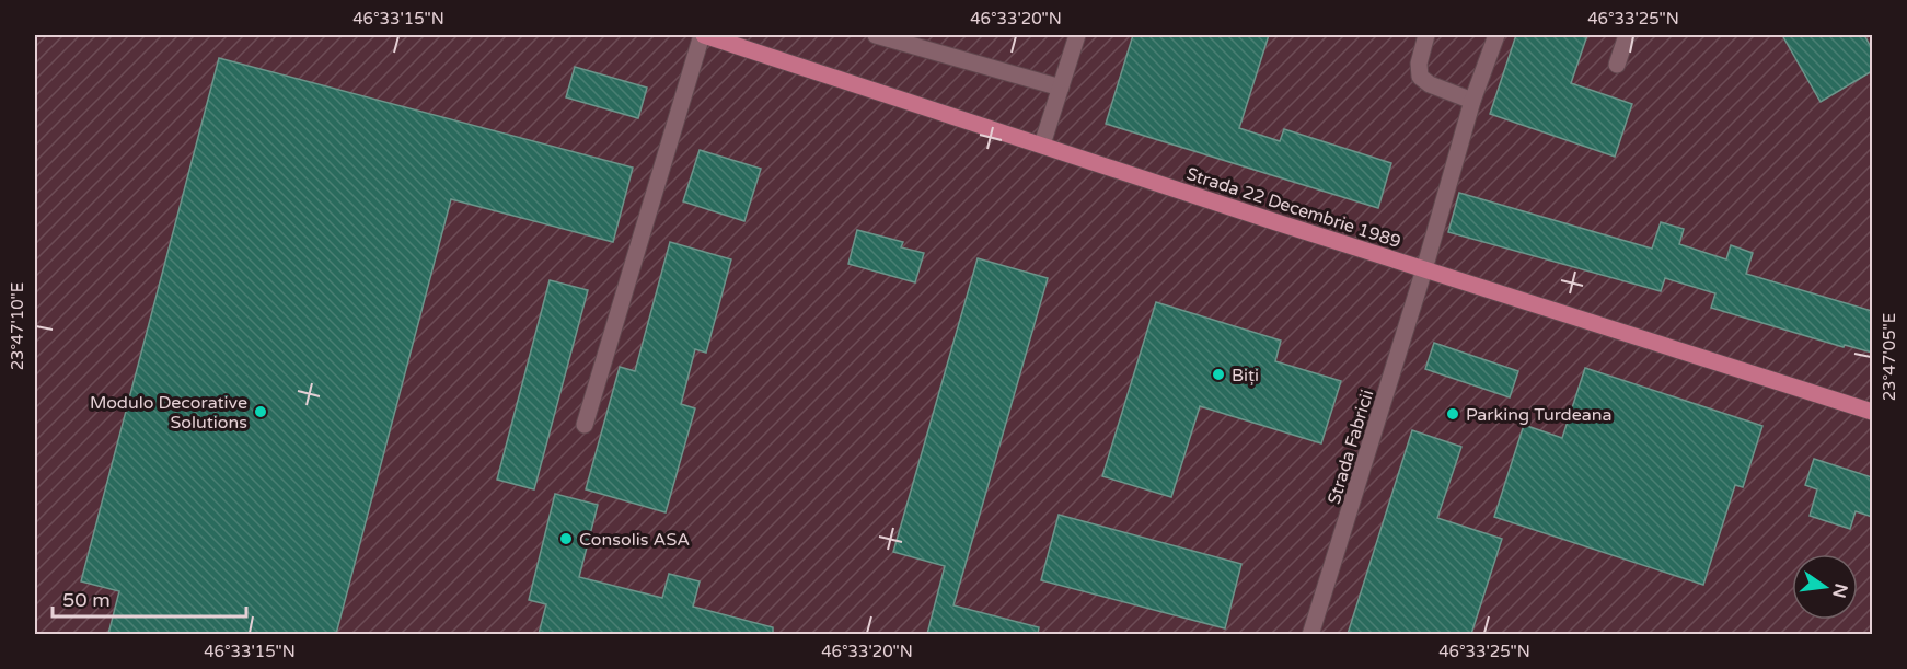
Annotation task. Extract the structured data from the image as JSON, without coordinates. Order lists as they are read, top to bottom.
{
  "streets": {
    "main road": ["Strada 22 Decembrie 1989"],
    "street": ["Strada Fabricii"]
  },
  "crossings": [
    ["Strada 22 Decembrie 1989", "Strada Fabricii"]
  ],
  "places": [
    "Biți",
    "Modulo Decorative Solutions",
    "Parking Turdeana",
    "Consolis ASA"
  ],
  "scale_bar": "50 m",
  "north": "right",
  "coordinates": [
    "46°33'15\"N",
    "46°33'20\"N",
    "46°33'25\"N",
    "23°47'10\"E",
    "23°47'05\"E"
  ]
}
